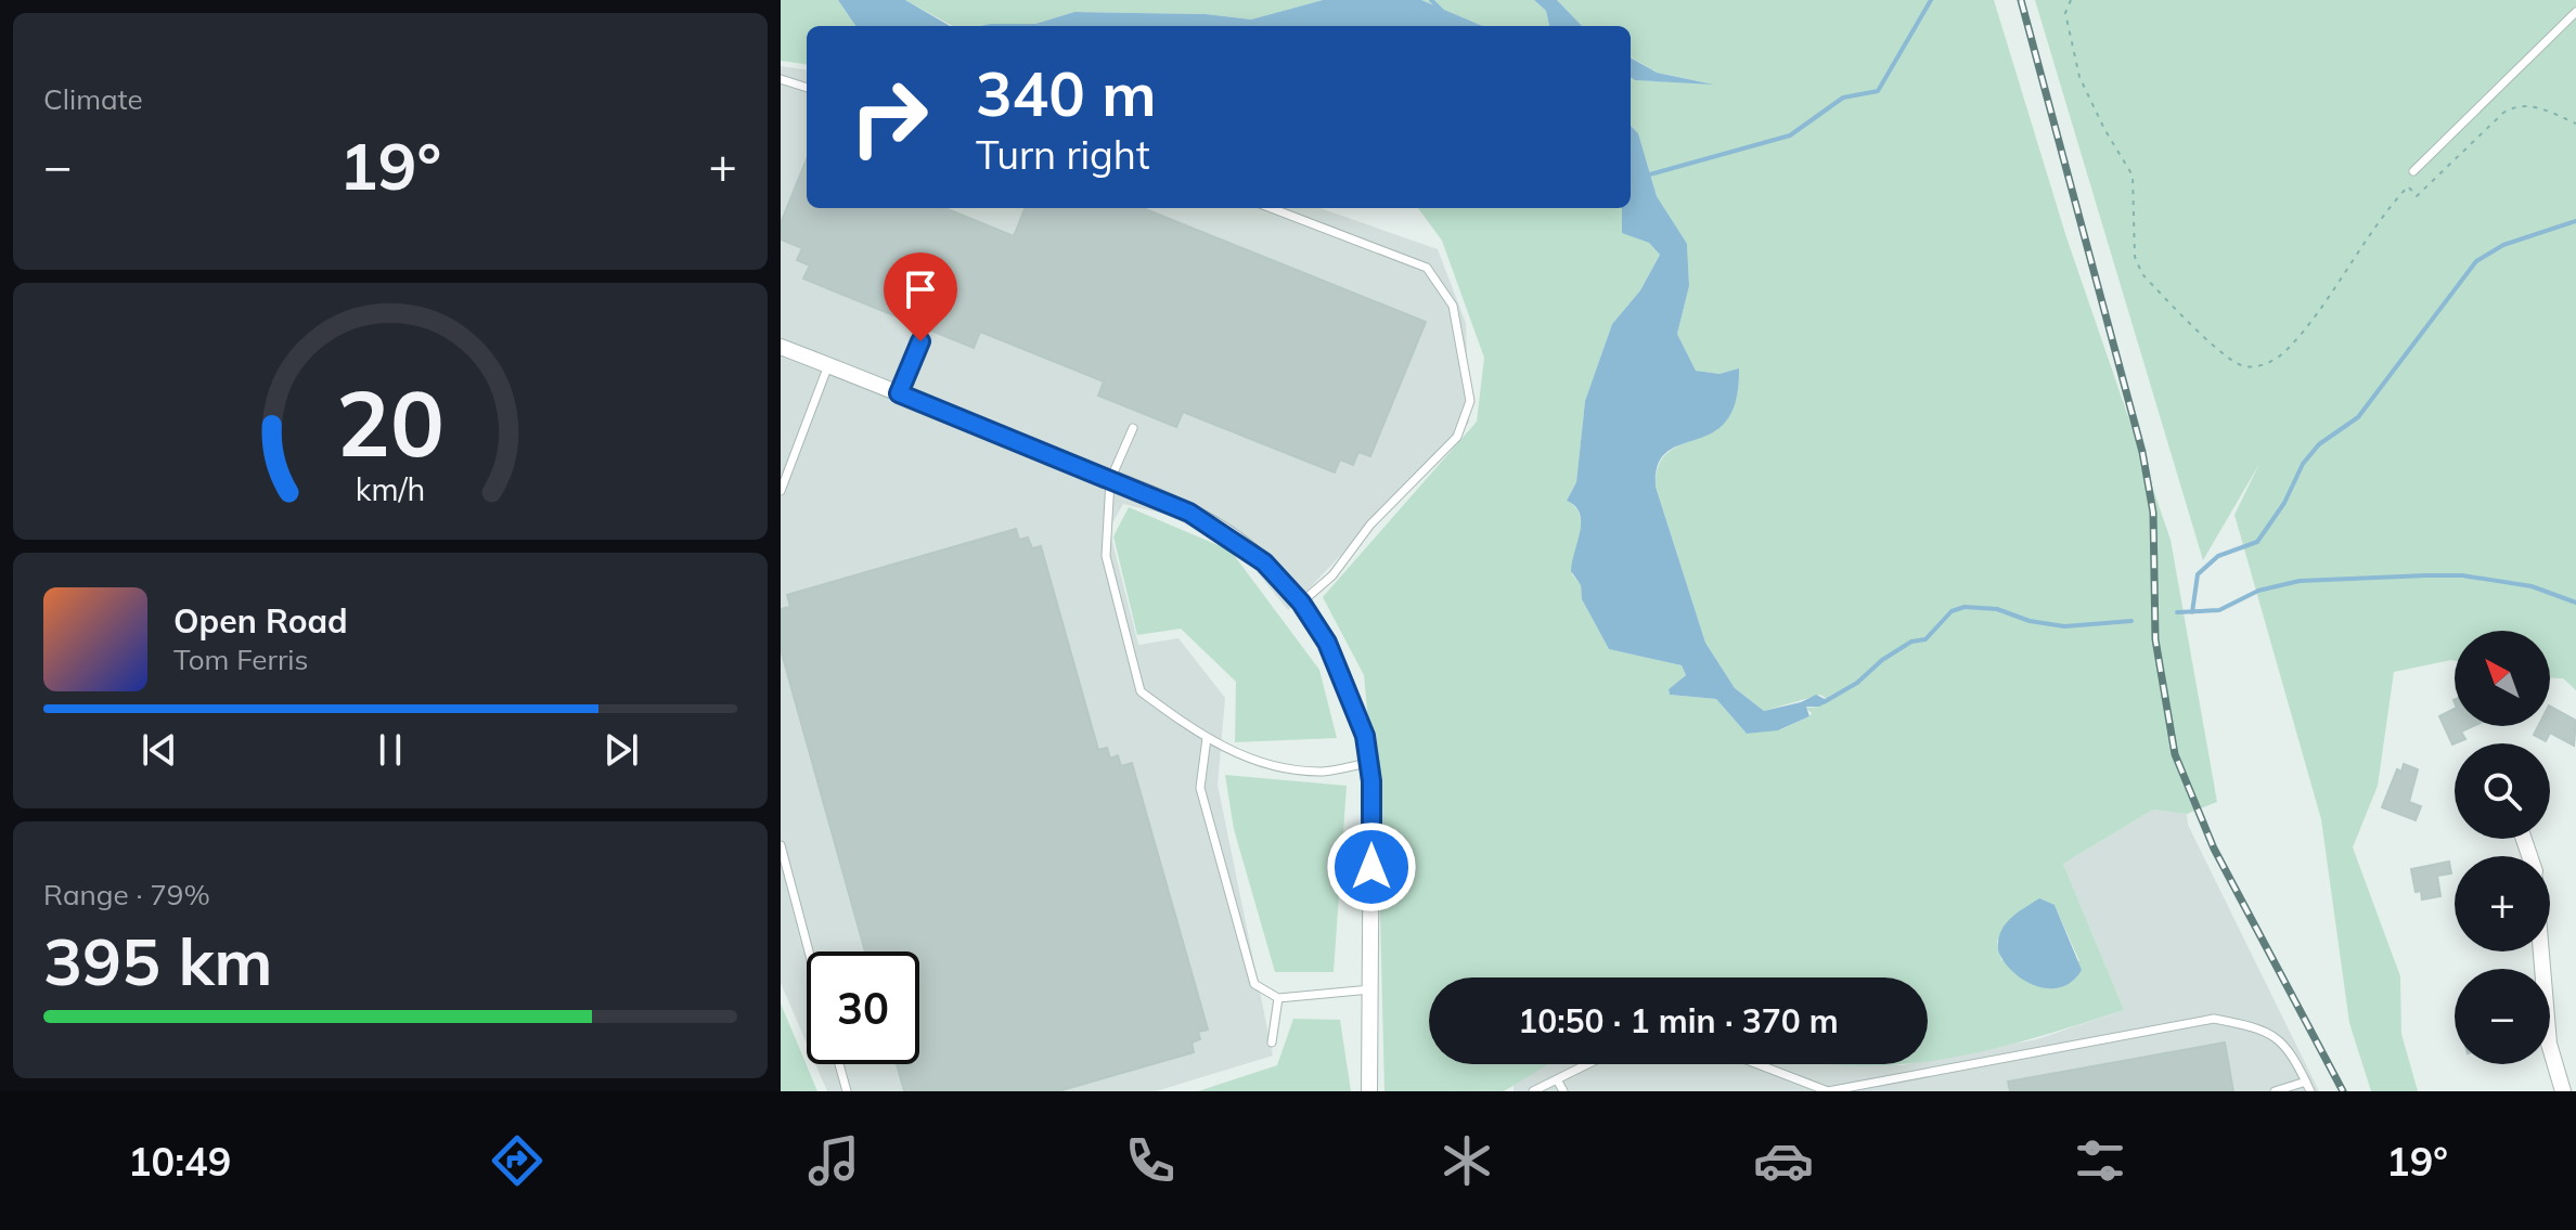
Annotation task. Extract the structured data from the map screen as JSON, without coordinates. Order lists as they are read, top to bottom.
{
  "north": "top left",
  "page": {
    "tile": [
      "Climate",
      ["Range · 79%", "395 km"]
    ],
    "turn": ["340 m", "Turn right"],
    "heat": ["−", "19°", "+"],
    "song": ["Open Road", "Tom Ferris"],
    "map_buttons": ["+", "−"],
    "limit": "30",
    "trip": "10:50 · 1 min · 370 m",
    "tabs": ["10:49", "19°"],
    "gauge": ["20", "km/h"]
  }
}
